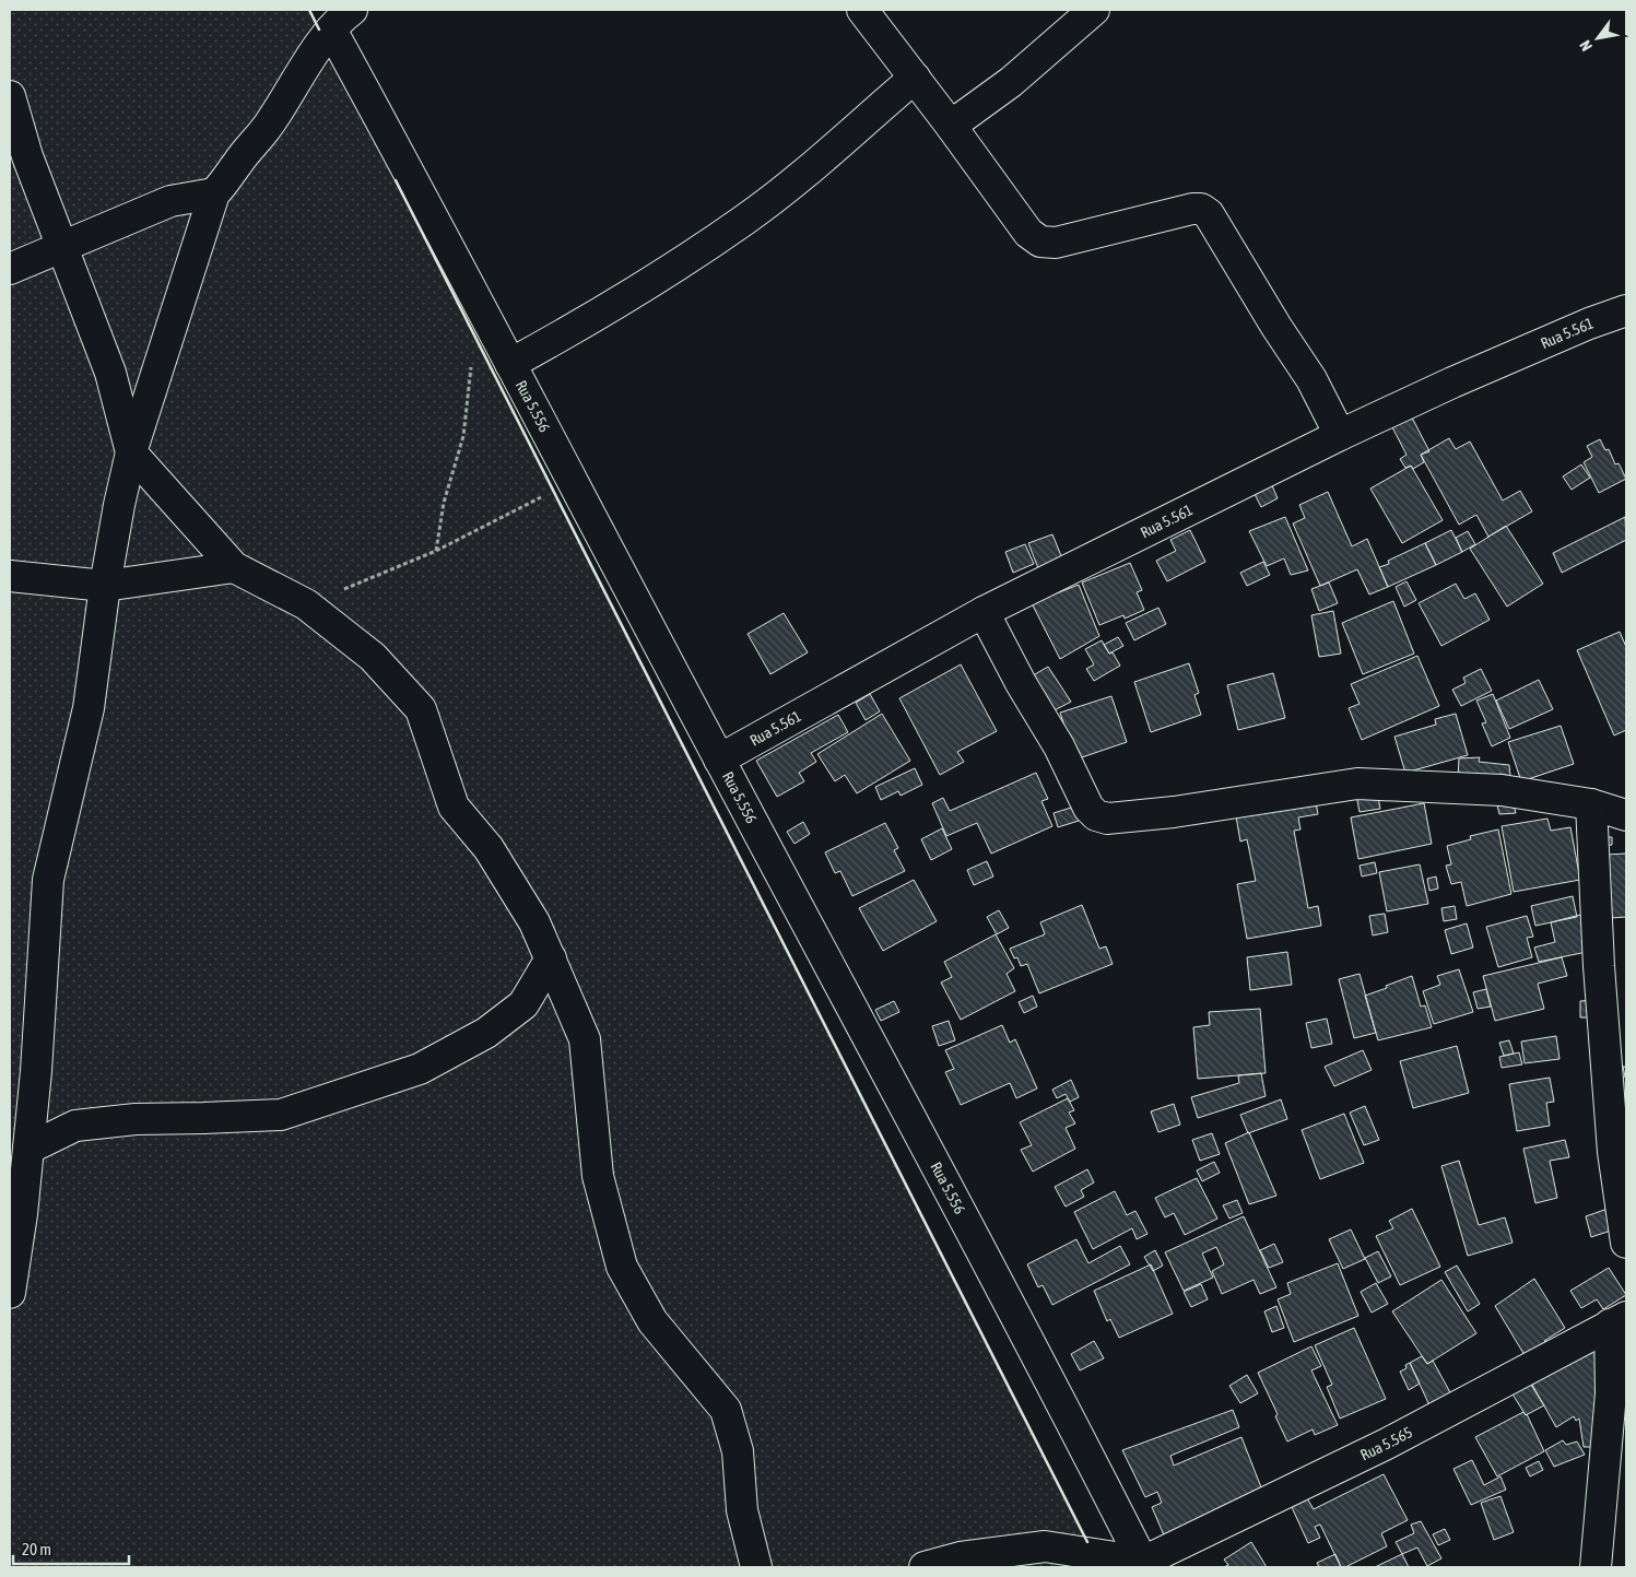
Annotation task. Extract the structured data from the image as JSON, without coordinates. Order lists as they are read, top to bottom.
{
  "streets": {
    "street": ["Rua 5.561", "Rua 5.556", "Rua 5.565"]
  },
  "crossings": [
    ["Rua 5.561", "Rua 5.556"],
    ["Rua 5.556", "Rua 5.565"]
  ],
  "scale_bar": "20 m",
  "north": "bottom left"
}
